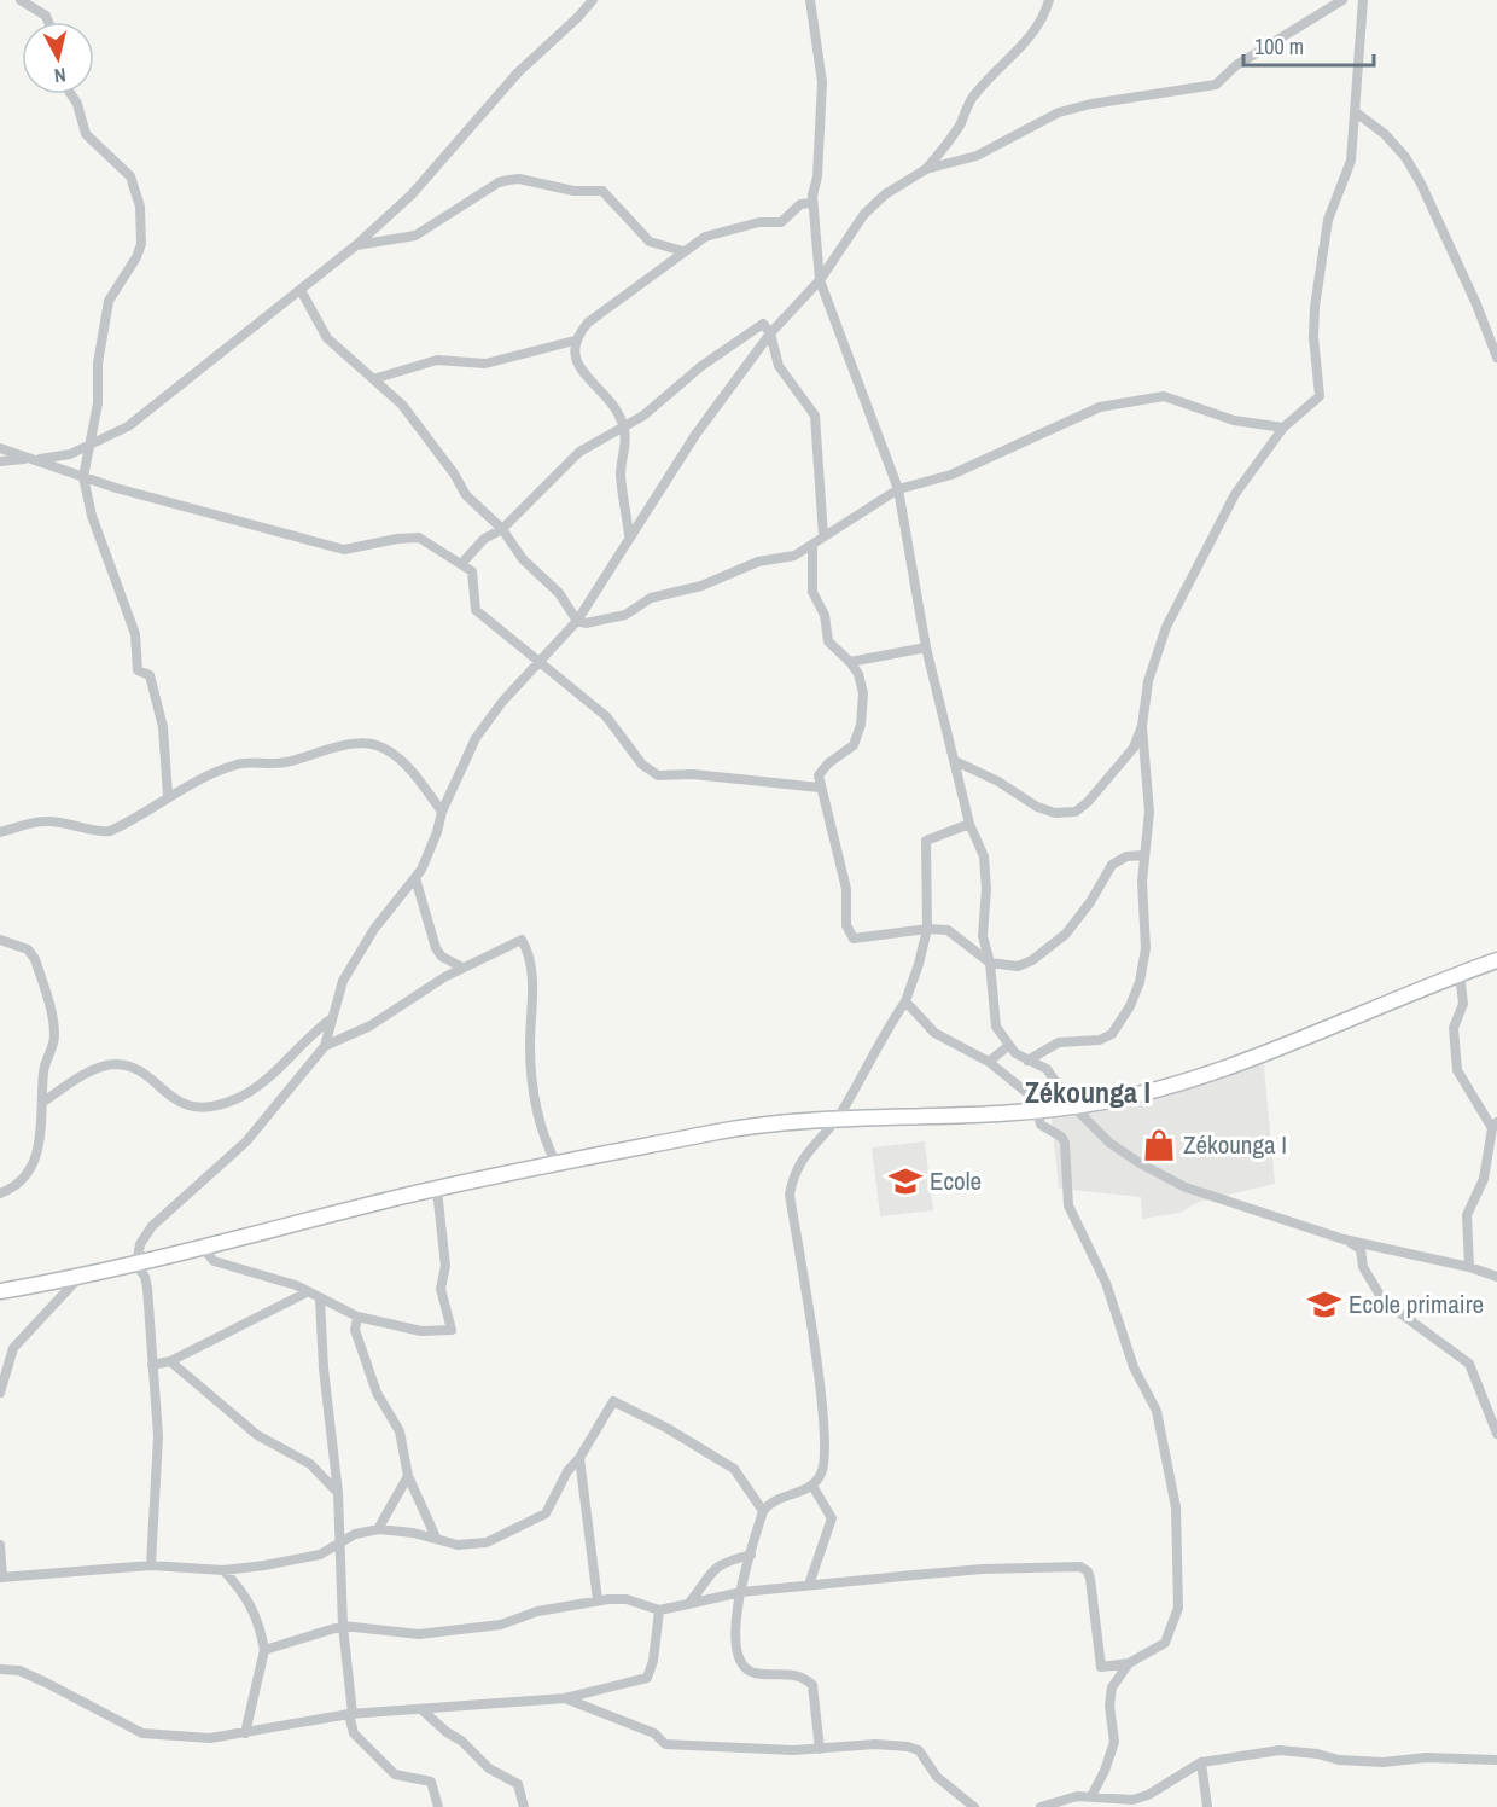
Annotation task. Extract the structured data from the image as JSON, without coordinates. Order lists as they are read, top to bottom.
{
  "districts": ["Zékounga I"],
  "places": {
    "shop": ["Zékounga I"],
    "school or university": ["Ecole", "Ecole primaire"]
  },
  "scale_bar": "100 m",
  "north": "bottom"
}
